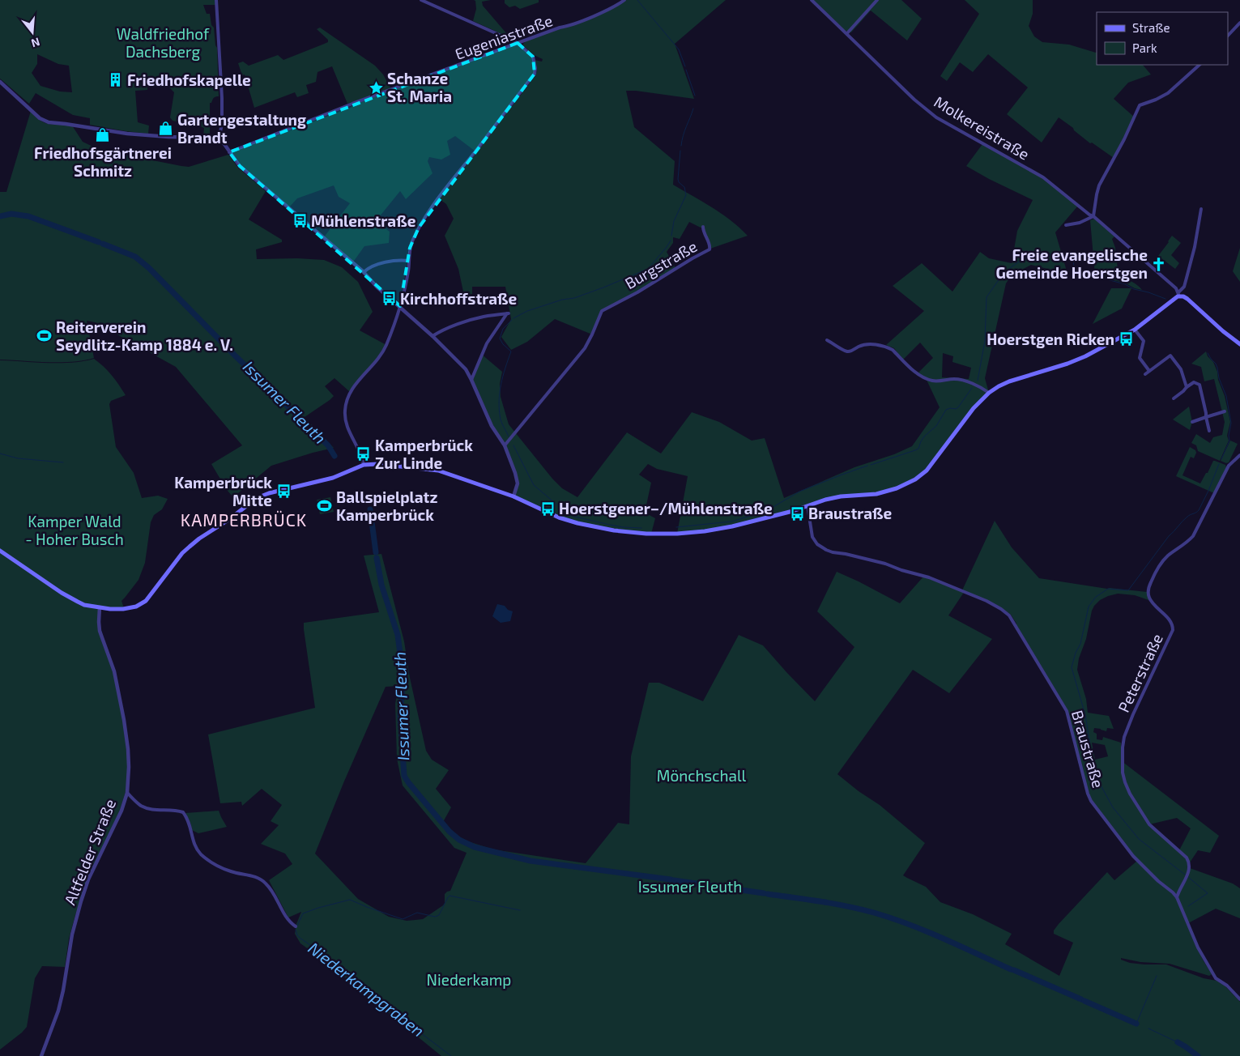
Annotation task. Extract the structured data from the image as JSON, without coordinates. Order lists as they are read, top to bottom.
{
  "streets": {
    "street": [
      "Eugeniastraße",
      "Molkereistraße",
      "Burgstraße",
      "Peterstraße",
      "Braustraße",
      "Altfelder Straße"
    ]
  },
  "crossings": [
    ["Peterstraße", "Braustraße"]
  ],
  "districts": ["KAMPERBRÜCK"],
  "water": ["Issumer Fleuth", "Niederkampgraben"],
  "parks": [
    "Waldfriedhof Dachsberg",
    "Kamper Wald - Hoher Busch",
    "Mönchschall",
    "Issumer Fleuth",
    "Niederkamp"
  ],
  "places": {
    "building": ["Friedhofskapelle"],
    "place": ["Schanze St. Maria"],
    "shop": ["Gartengestaltung Brandt", "Friedhofsgärtnerei Schmitz"],
    "bus stop": [
      "Mühlenstraße",
      "Kirchhoffstraße",
      "Hoerstgen Ricken",
      "Kamperbrück Zur Linde",
      "Kamperbrück Mitte",
      "Hoerstgener−/Mühlenstraße",
      "Braustraße"
    ],
    "church": ["Freie evangelische Gemeinde Hoerstgen"],
    "sports": ["Reiterverein Seydlitz-Kamp 1884 e. V.", "Ballspielplatz Kamperbrück"]
  },
  "legend": ["Straße", "Park"],
  "north": "bottom"
}
